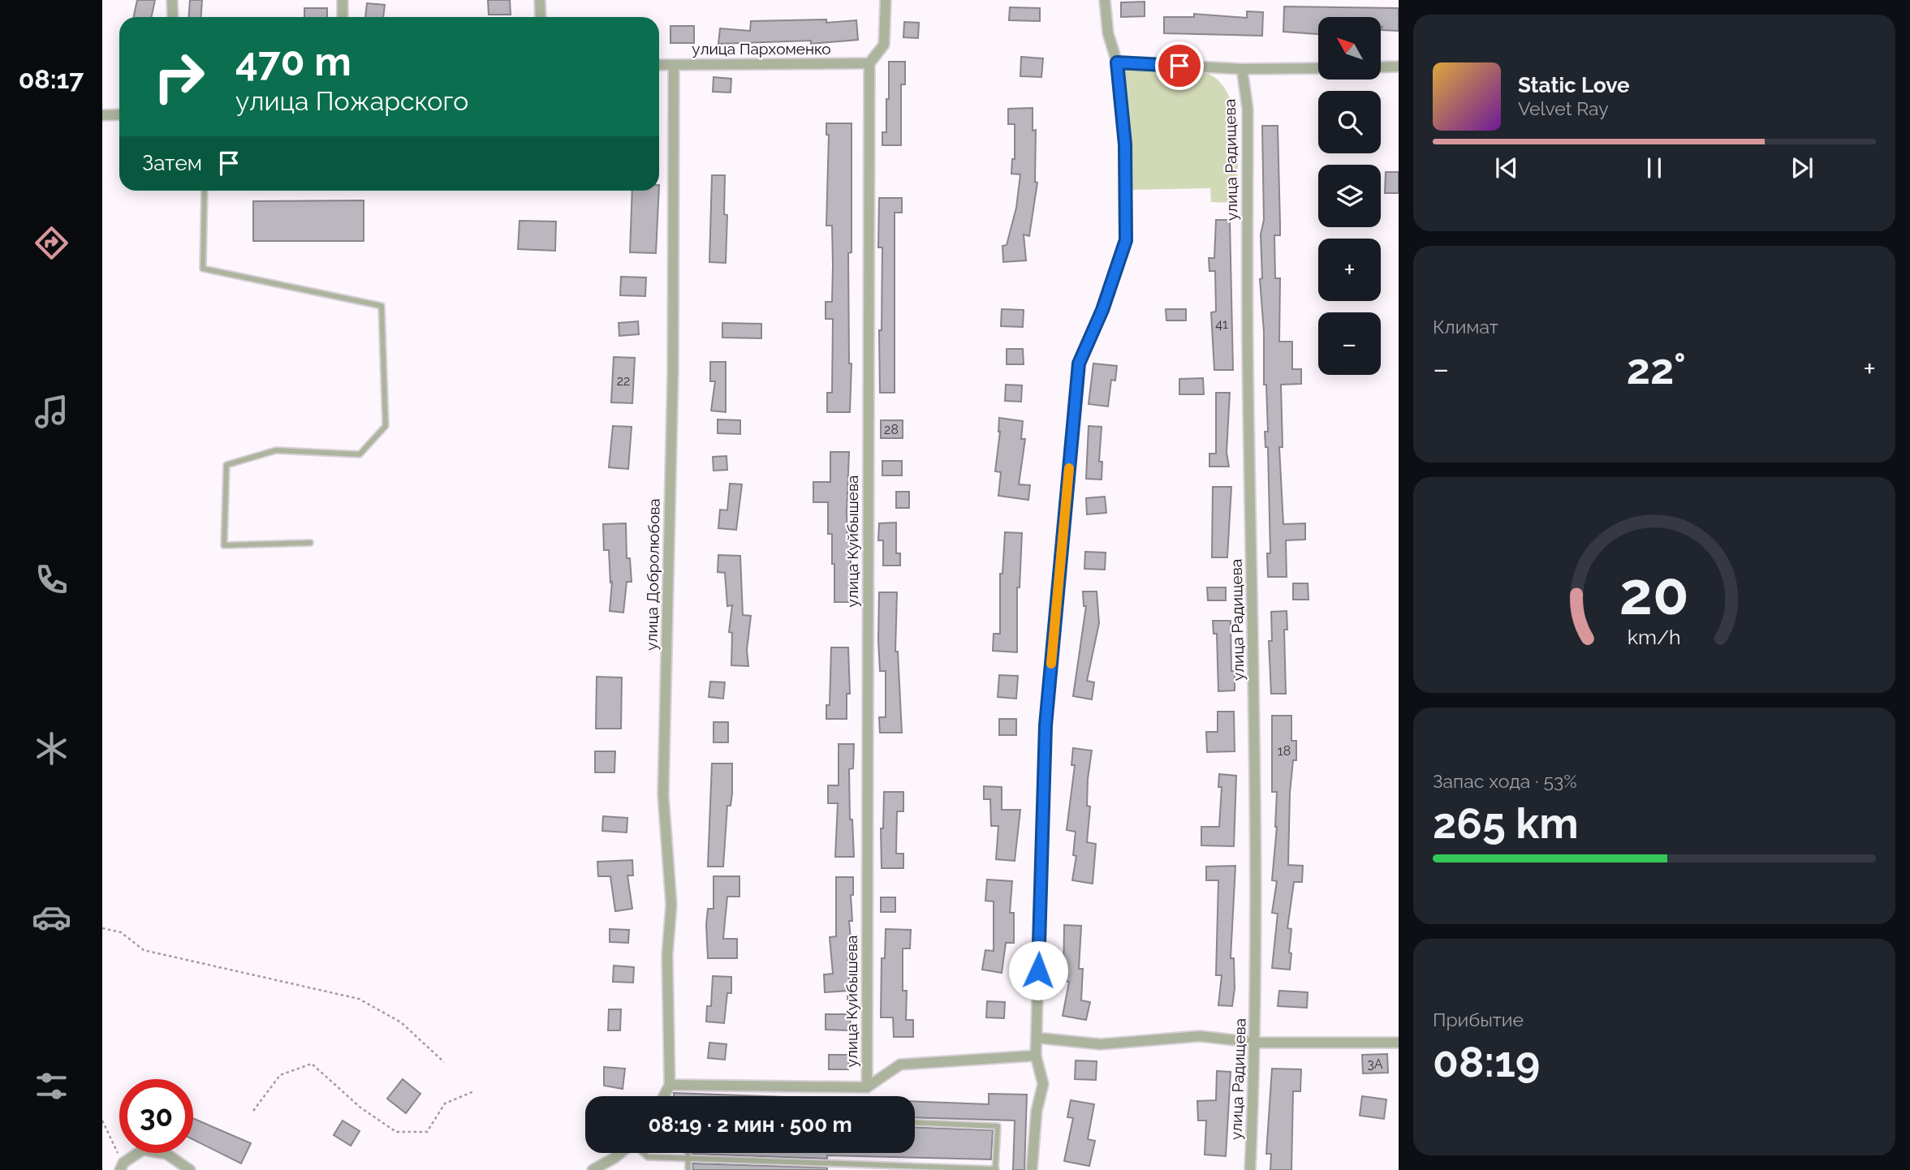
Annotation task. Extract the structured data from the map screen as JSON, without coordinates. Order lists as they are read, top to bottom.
{
  "streets": {
    "street": [
      "улица Пархоменко",
      "улица Радищева",
      "улица Куйбышева",
      "улица Добролюбова"
    ]
  },
  "crossings": [
    ["улица Пархоменко", "улица Куйбышева"],
    ["улица Пархоменко", "улица Добролюбова"]
  ],
  "house_numbers": [
    "41",
    "22",
    "28",
    "18",
    "3А"
  ],
  "north": "top left",
  "page": {
    "tabs": "08:17",
    "map_buttons": ["+", "−"],
    "turn": ["470 m", "улица Пожарского"],
    "song": ["Static Love", "Velvet Ray"],
    "then": "Затем",
    "tile": [
      "Климат",
      ["Запас хода · 53%", "265 km"],
      ["Прибытие", "08:19"]
    ],
    "heat": ["−", "22°", "+"],
    "limit": "30",
    "trip": "08:19 · 2 мин · 500 m",
    "gauge": ["20", "km/h"]
  }
}
